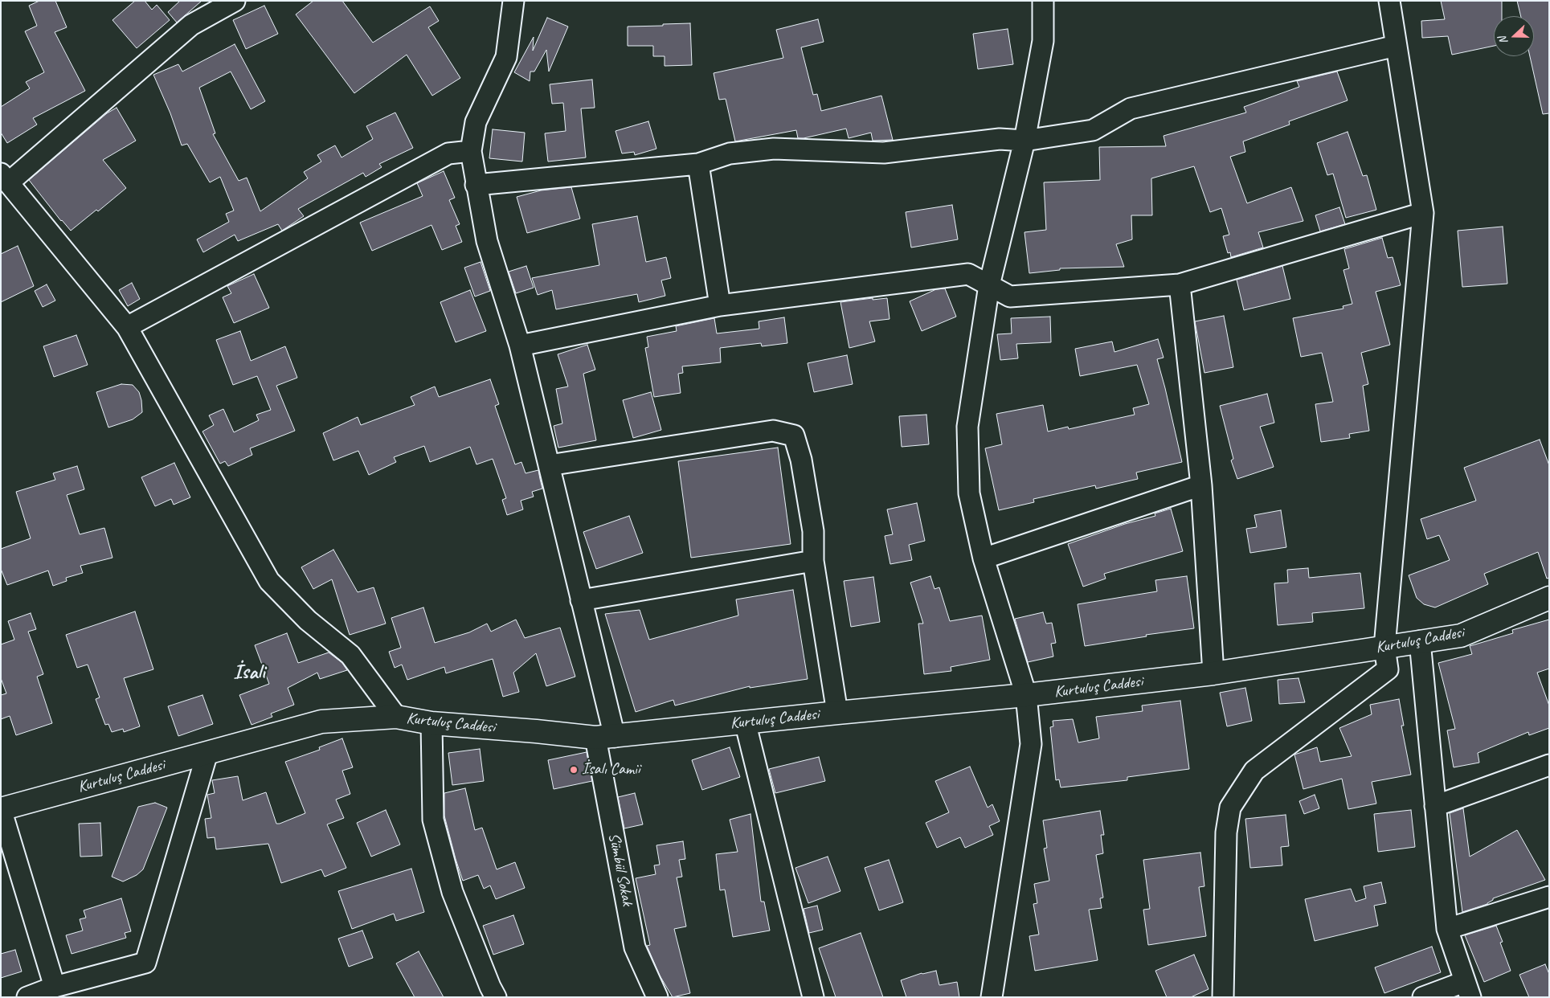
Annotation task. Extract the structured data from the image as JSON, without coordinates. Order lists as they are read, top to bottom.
{
  "streets": {
    "main road": ["Kurtuluş Caddesi"],
    "street": ["Sümbül Sokak"]
  },
  "crossings": [
    ["Kurtuluş Caddesi", "Sümbül Sokak"]
  ],
  "districts": ["İsali"],
  "places": ["İsalı Camii"],
  "north": "left"
}
